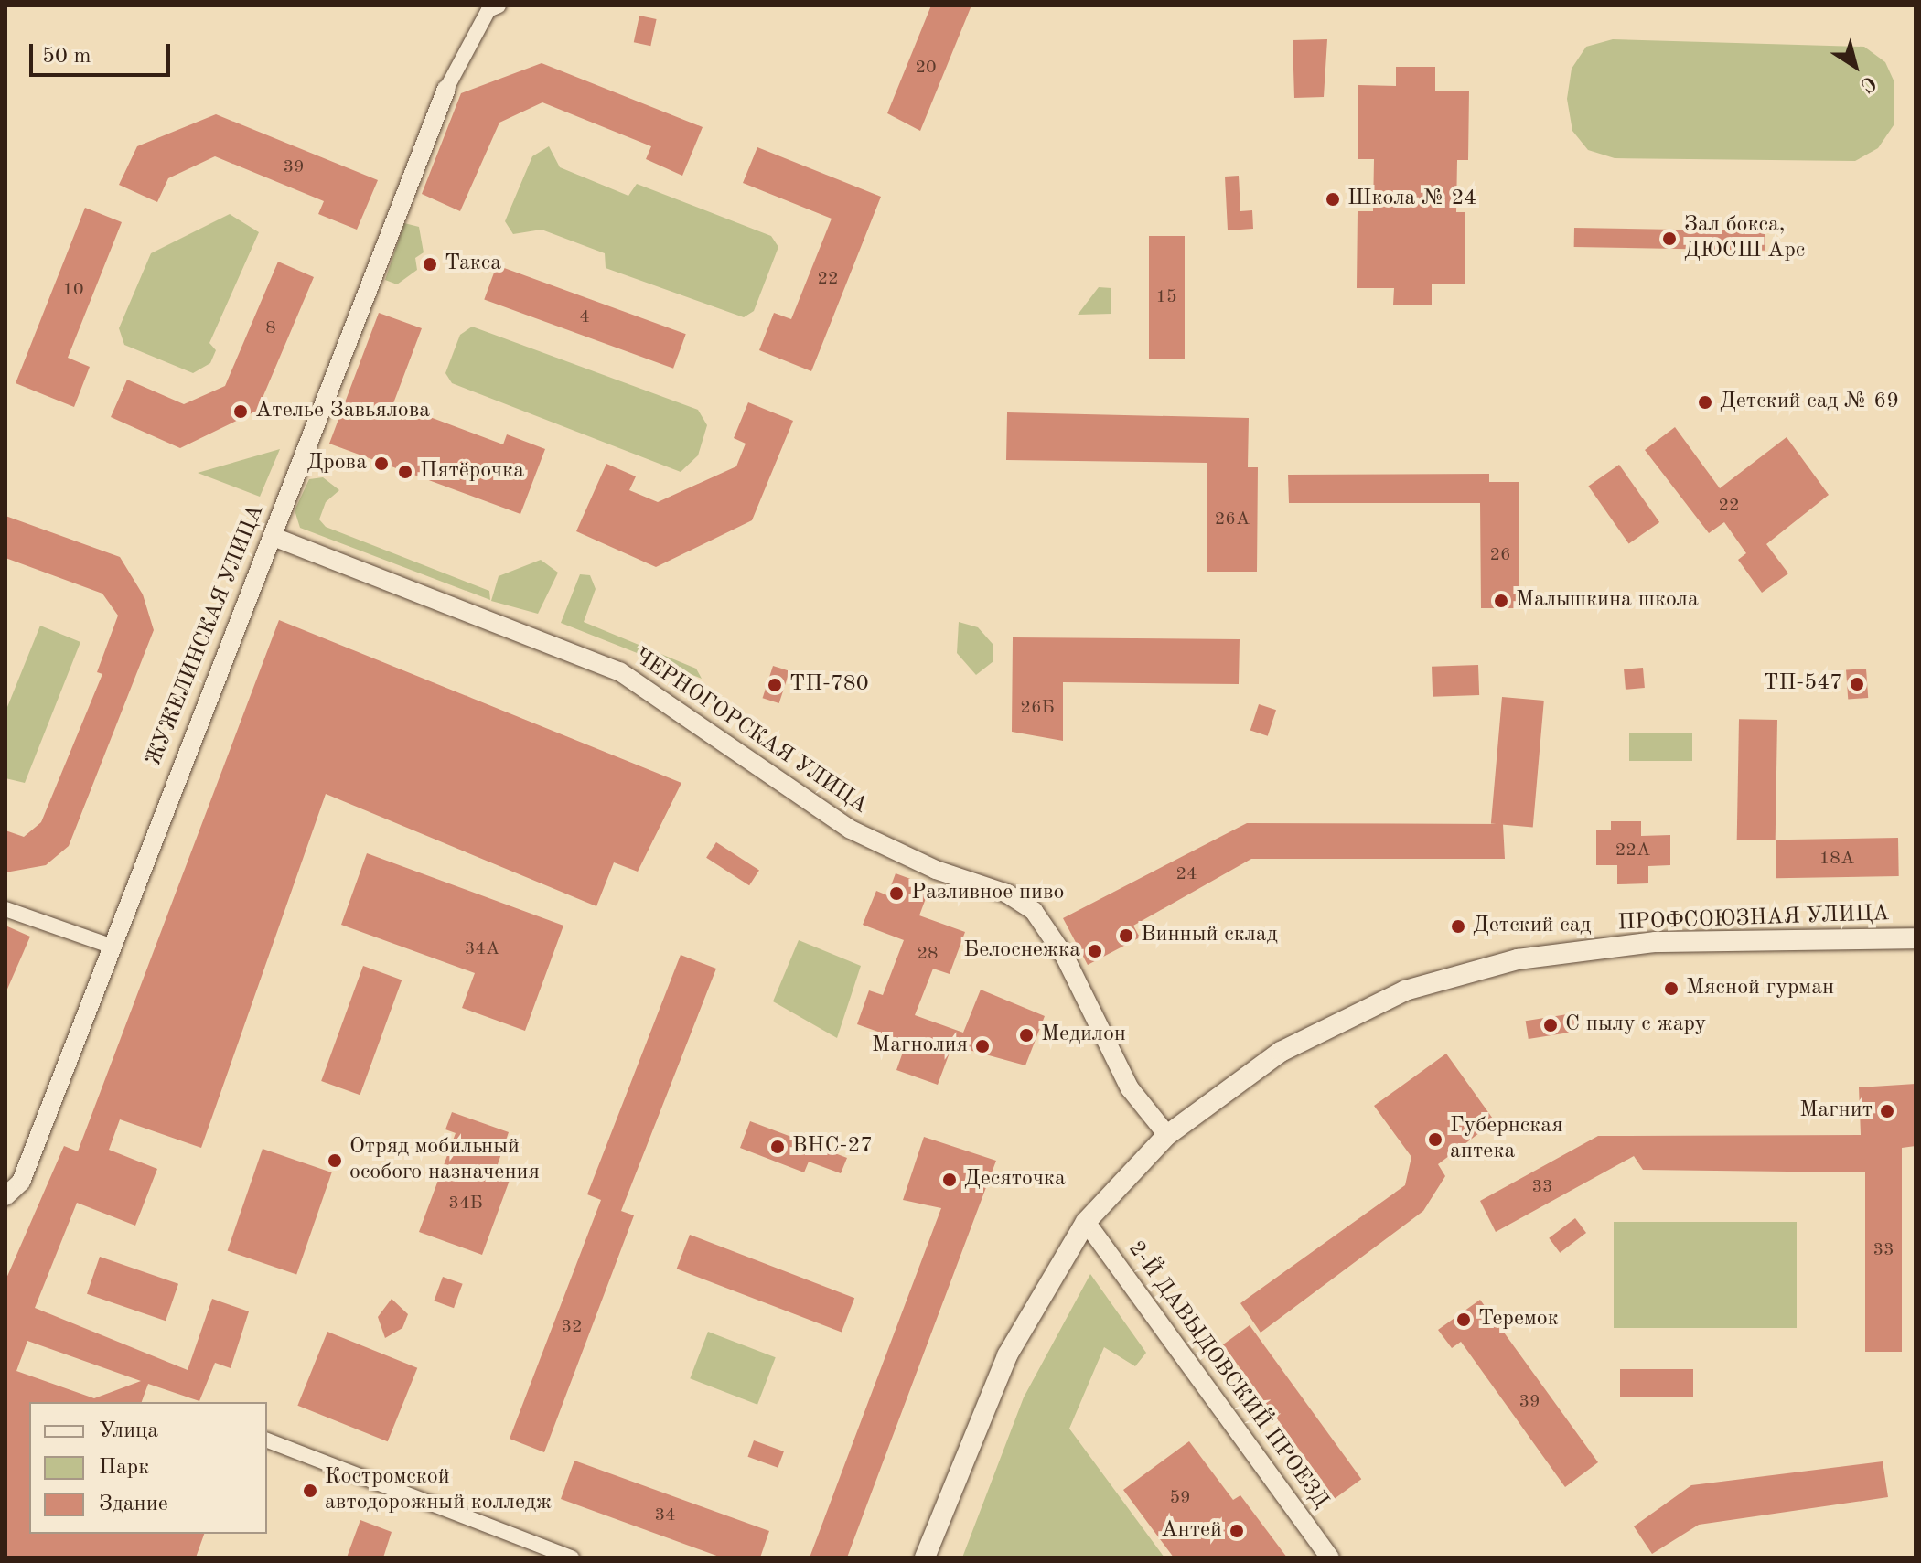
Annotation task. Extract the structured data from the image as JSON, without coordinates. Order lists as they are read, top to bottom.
{
  "streets": {
    "main road": ["ПРОФСОЮЗНАЯ УЛИЦА"],
    "street": ["ЖУЖЕЛИНСКАЯ УЛИЦА", "ЧЕРНОГОРСКАЯ УЛИЦА", "2-Й ДАВЫДОВСКИЙ ПРОЕЗД"]
  },
  "crossings": [
    ["ЖУЖЕЛИНСКАЯ УЛИЦА", "ЧЕРНОГОРСКАЯ УЛИЦА"],
    ["ЧЕРНОГОРСКАЯ УЛИЦА", "ПРОФСОЮЗНАЯ УЛИЦА"],
    ["ПРОФСОЮЗНАЯ УЛИЦА", "2-Й ДАВЫДОВСКИЙ ПРОЕЗД"]
  ],
  "places": [
    "Школа № 24",
    "Зал бокса, ДЮСШ Арс",
    "Такса",
    "Детский сад № 69",
    "Ателье Завьялова",
    "Дрова",
    "Пятёрочка",
    "Малышкина школа",
    "ТП-547",
    "ТП-780",
    "Разливное пиво",
    "Детский сад",
    "Винный склад",
    "Белоснежка",
    "Мясной гурман",
    "С пылу с жару",
    "Медилон",
    "Магнолия",
    "Магнит",
    "Губернская аптека",
    "ВНС-27",
    "Отряд мобильный особого назначения",
    "Десяточка",
    "Теремок",
    "Костромской автодорожный колледж",
    "Антей"
  ],
  "house_numbers": [
    "20",
    "39",
    "22",
    "10",
    "15",
    "4",
    "8",
    "22",
    "26А",
    "26",
    "26Б",
    "22А",
    "18А",
    "24",
    "34А",
    "28",
    "33",
    "34Б",
    "33",
    "32",
    "39",
    "59",
    "34"
  ],
  "legend": ["Улица", "Парк", "Здание"],
  "scale_bar": "50 m",
  "north": "bottom right"
}
